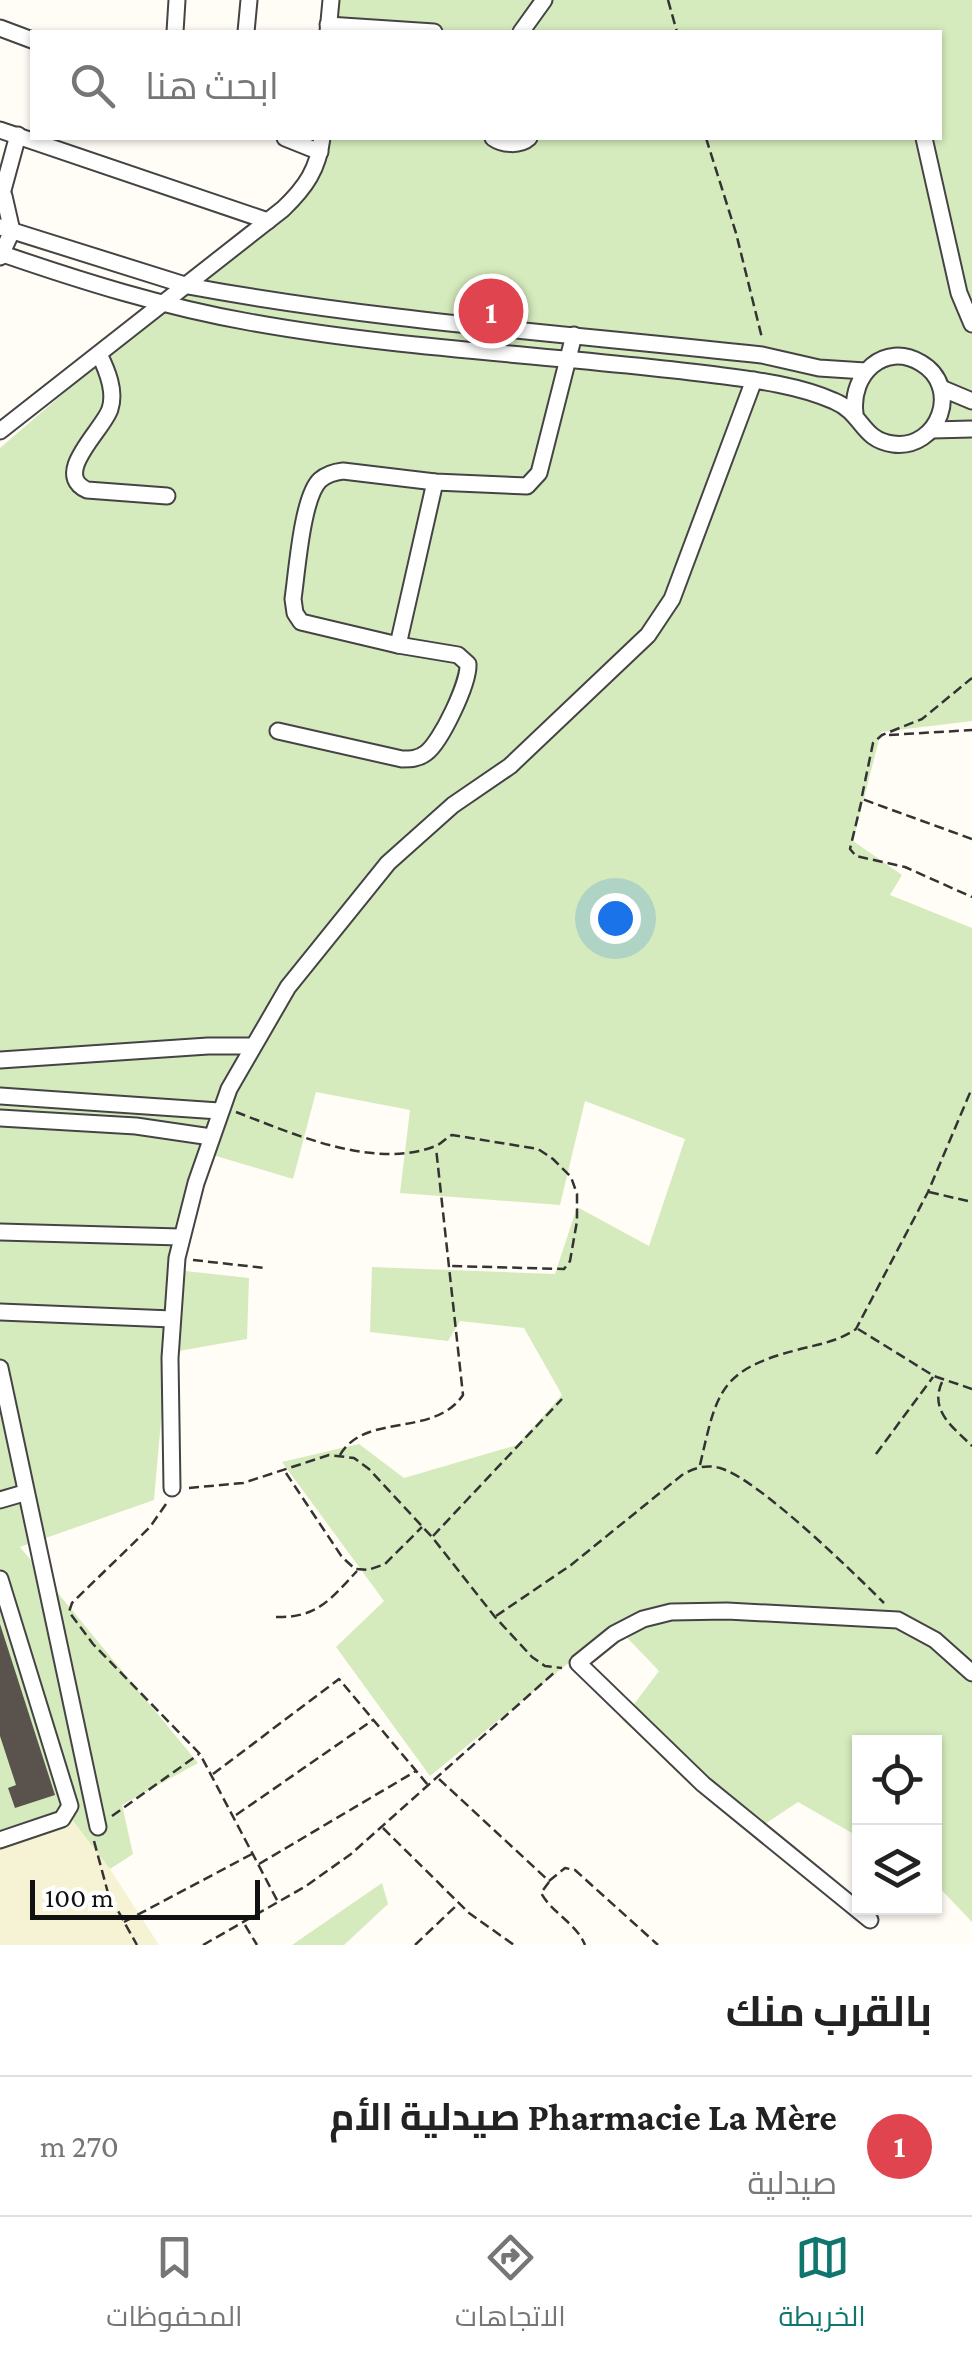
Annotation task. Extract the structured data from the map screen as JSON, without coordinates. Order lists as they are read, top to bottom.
{
  "scale_bar": "100 m",
  "page": {
    "search": "ابحث هنا",
    "pins": "1",
    "scale": "100 m",
    "heading": "بالقرب منك",
    "list": [
      {
        "mark": "1",
        "name": "Pharmacie La Mère صيدلية الأم",
        "note": "صيدلية",
        "value": "270 m"
      }
    ],
    "nav": ["الخريطة", "الاتجاهات", "المحفوظات"]
  }
}
